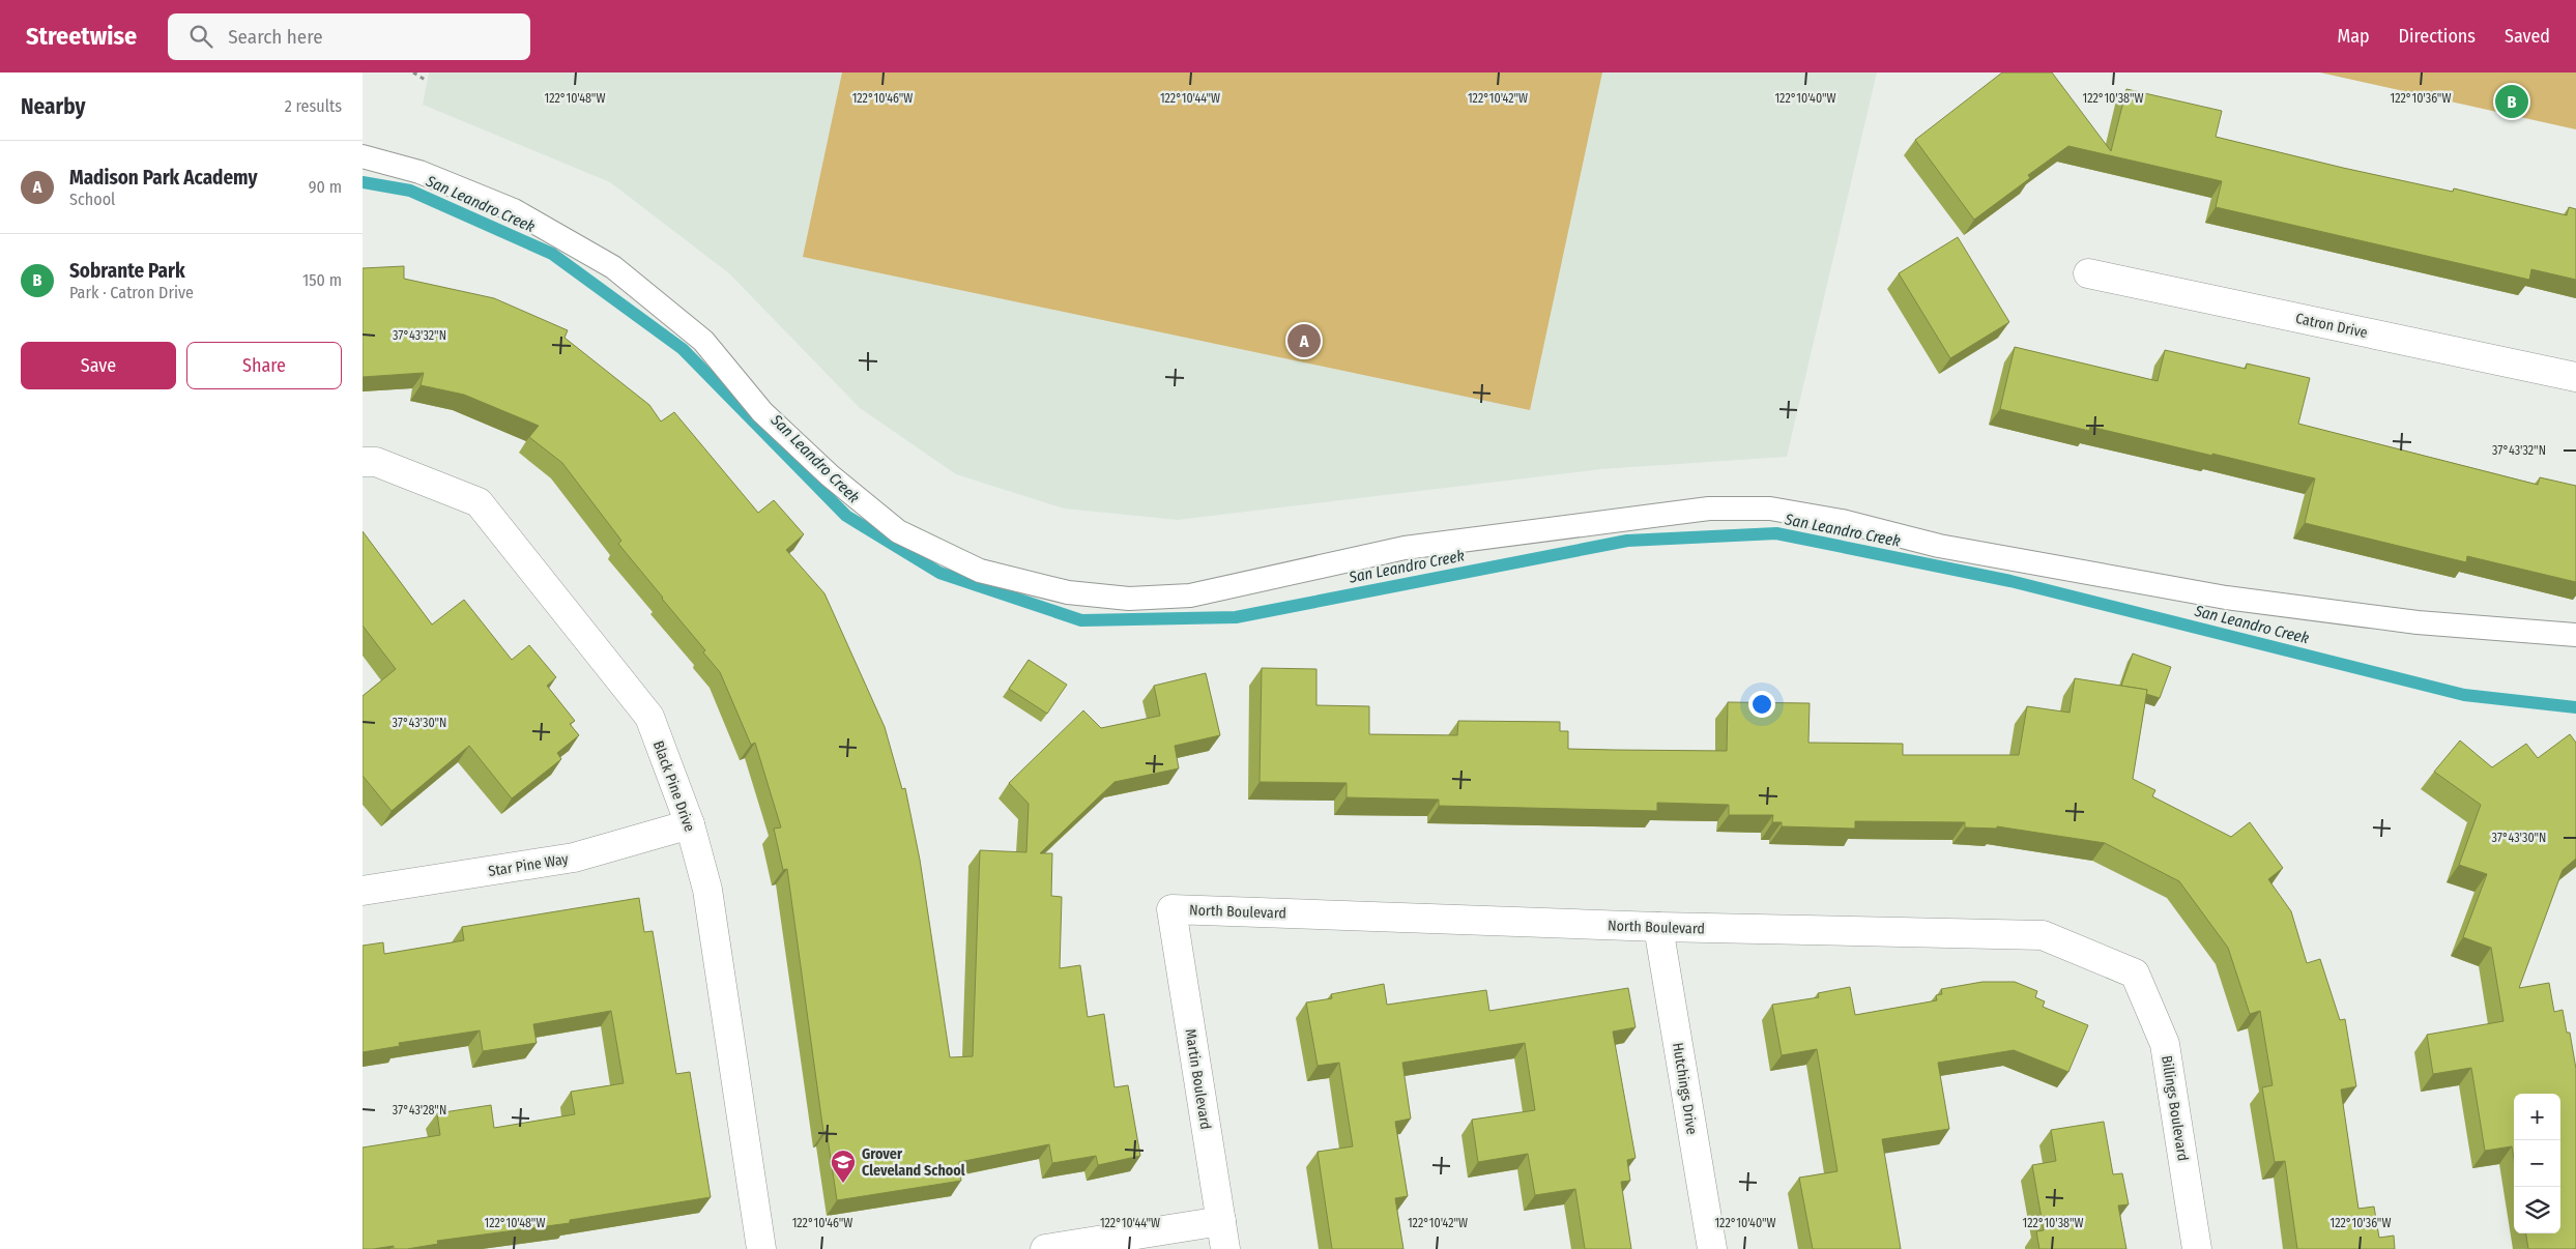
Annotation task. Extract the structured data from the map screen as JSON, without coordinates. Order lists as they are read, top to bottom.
{
  "streets": {
    "street": [
      "Catron Drive",
      "Black Pine Drive",
      "Star Pine Way",
      "North Boulevard",
      "Martin Boulevard",
      "Hutchings Drive",
      "Billings Boulevard"
    ]
  },
  "crossings": [
    ["Black Pine Drive", "Star Pine Way"],
    ["North Boulevard", "Martin Boulevard"],
    ["North Boulevard", "Hutchings Drive"],
    ["North Boulevard", "Billings Boulevard"]
  ],
  "water": ["San Leandro Creek"],
  "places": {
    "school or university": ["Grover Cleveland School"]
  },
  "page": {
    "header": "Streetwise",
    "search": "Search here",
    "nav": ["Map", "Directions", "Saved"],
    "heading": ["Nearby", "2 results"],
    "pins": ["B", "A"],
    "list": [
      {
        "mark": "A",
        "name": "Madison Park Academy",
        "note": "School",
        "value": "90 m"
      },
      {
        "mark": "B",
        "name": "Sobrante Park",
        "note": "Park · Catron Drive",
        "value": "150 m"
      }
    ],
    "buttons": ["Save", "Share"],
    "map_buttons": ["+", "−"]
  },
  "coordinates": [
    "122°10'48\"W",
    "122°10'46\"W",
    "122°10'44\"W",
    "122°10'42\"W",
    "122°10'40\"W",
    "122°10'38\"W",
    "122°10'36\"W",
    "37°43'32\"N",
    "37°43'30\"N",
    "37°43'28\"N"
  ]
}
